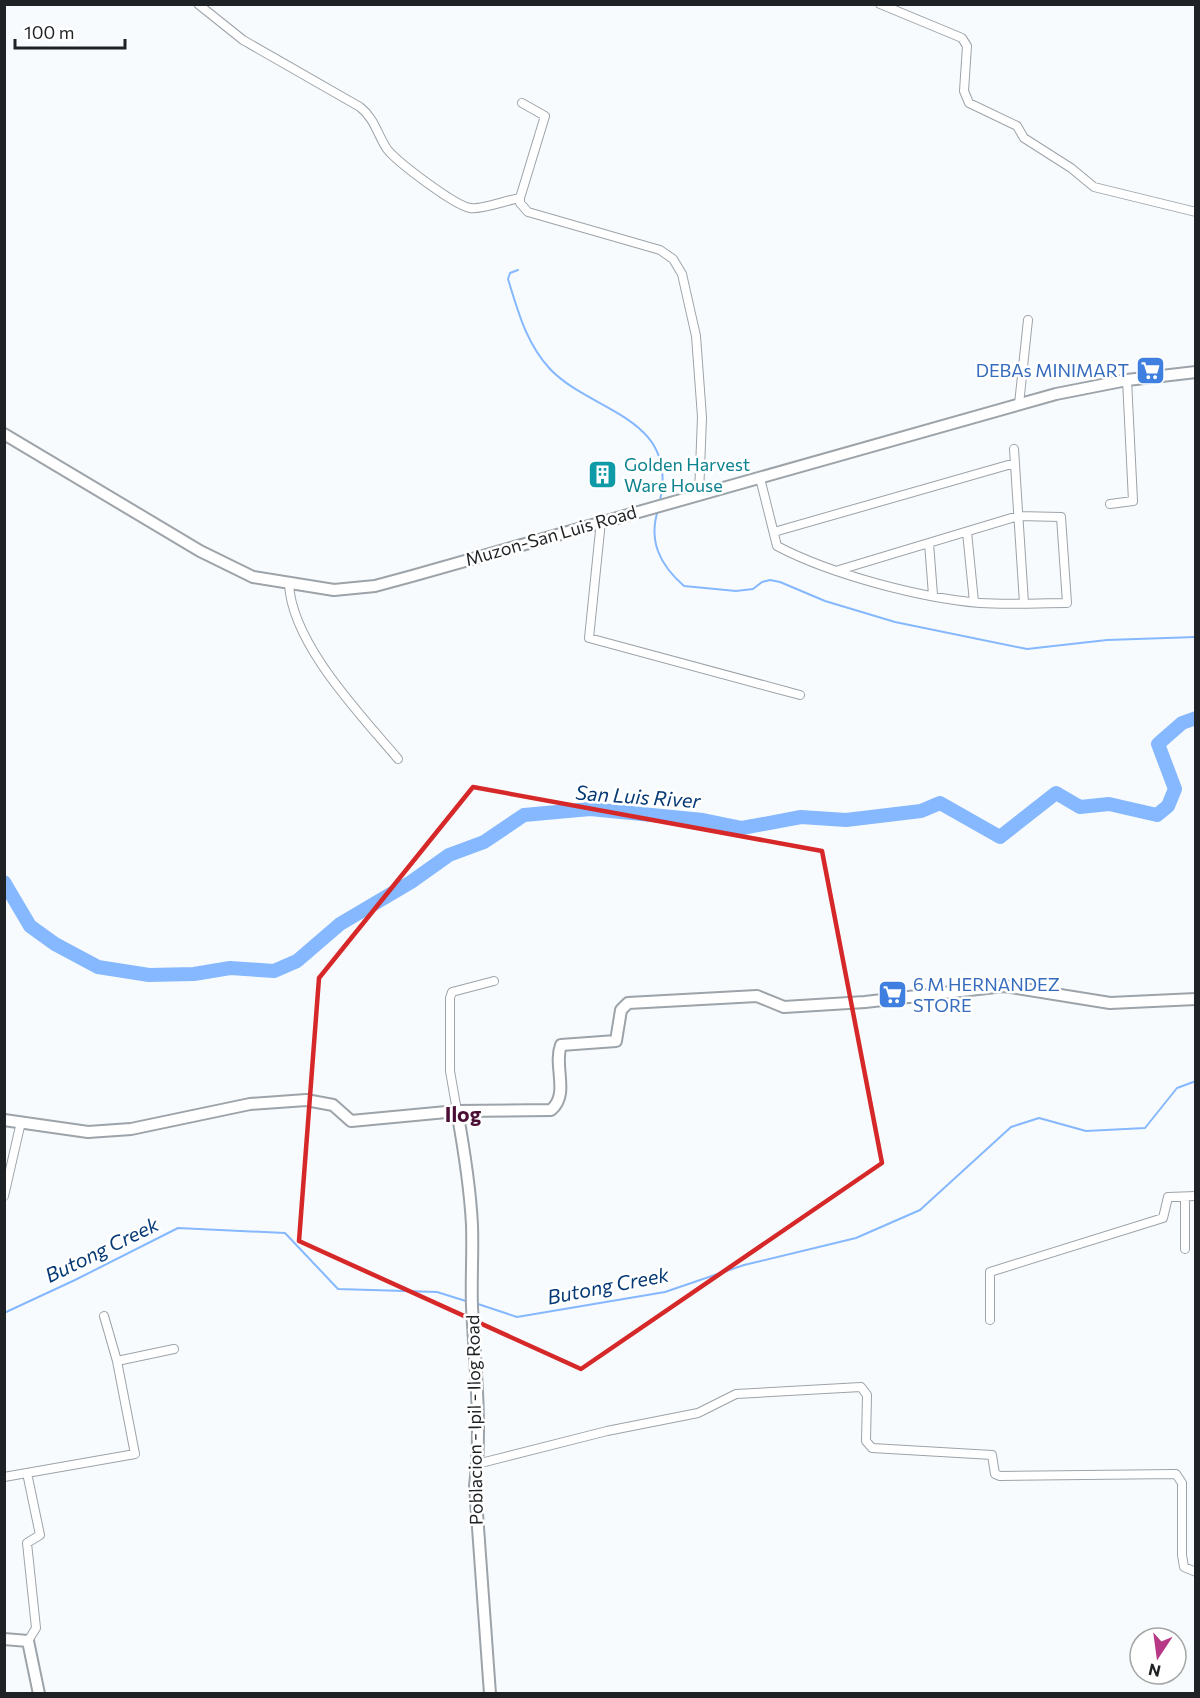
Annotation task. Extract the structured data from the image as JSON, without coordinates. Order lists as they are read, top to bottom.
{
  "streets": {
    "street": ["Muzon-San Luis Road", "Poblacion - Ipil - Ilog Road"]
  },
  "districts": ["Ilog"],
  "water": ["San Luis River", "Butong Creek"],
  "places": {
    "supermarket": ["DEBAs MINIMART", "6 M HERNANDEZ STORE"],
    "building": ["Golden Harvest Ware House"]
  },
  "scale_bar": "100 m",
  "north": "bottom"
}
